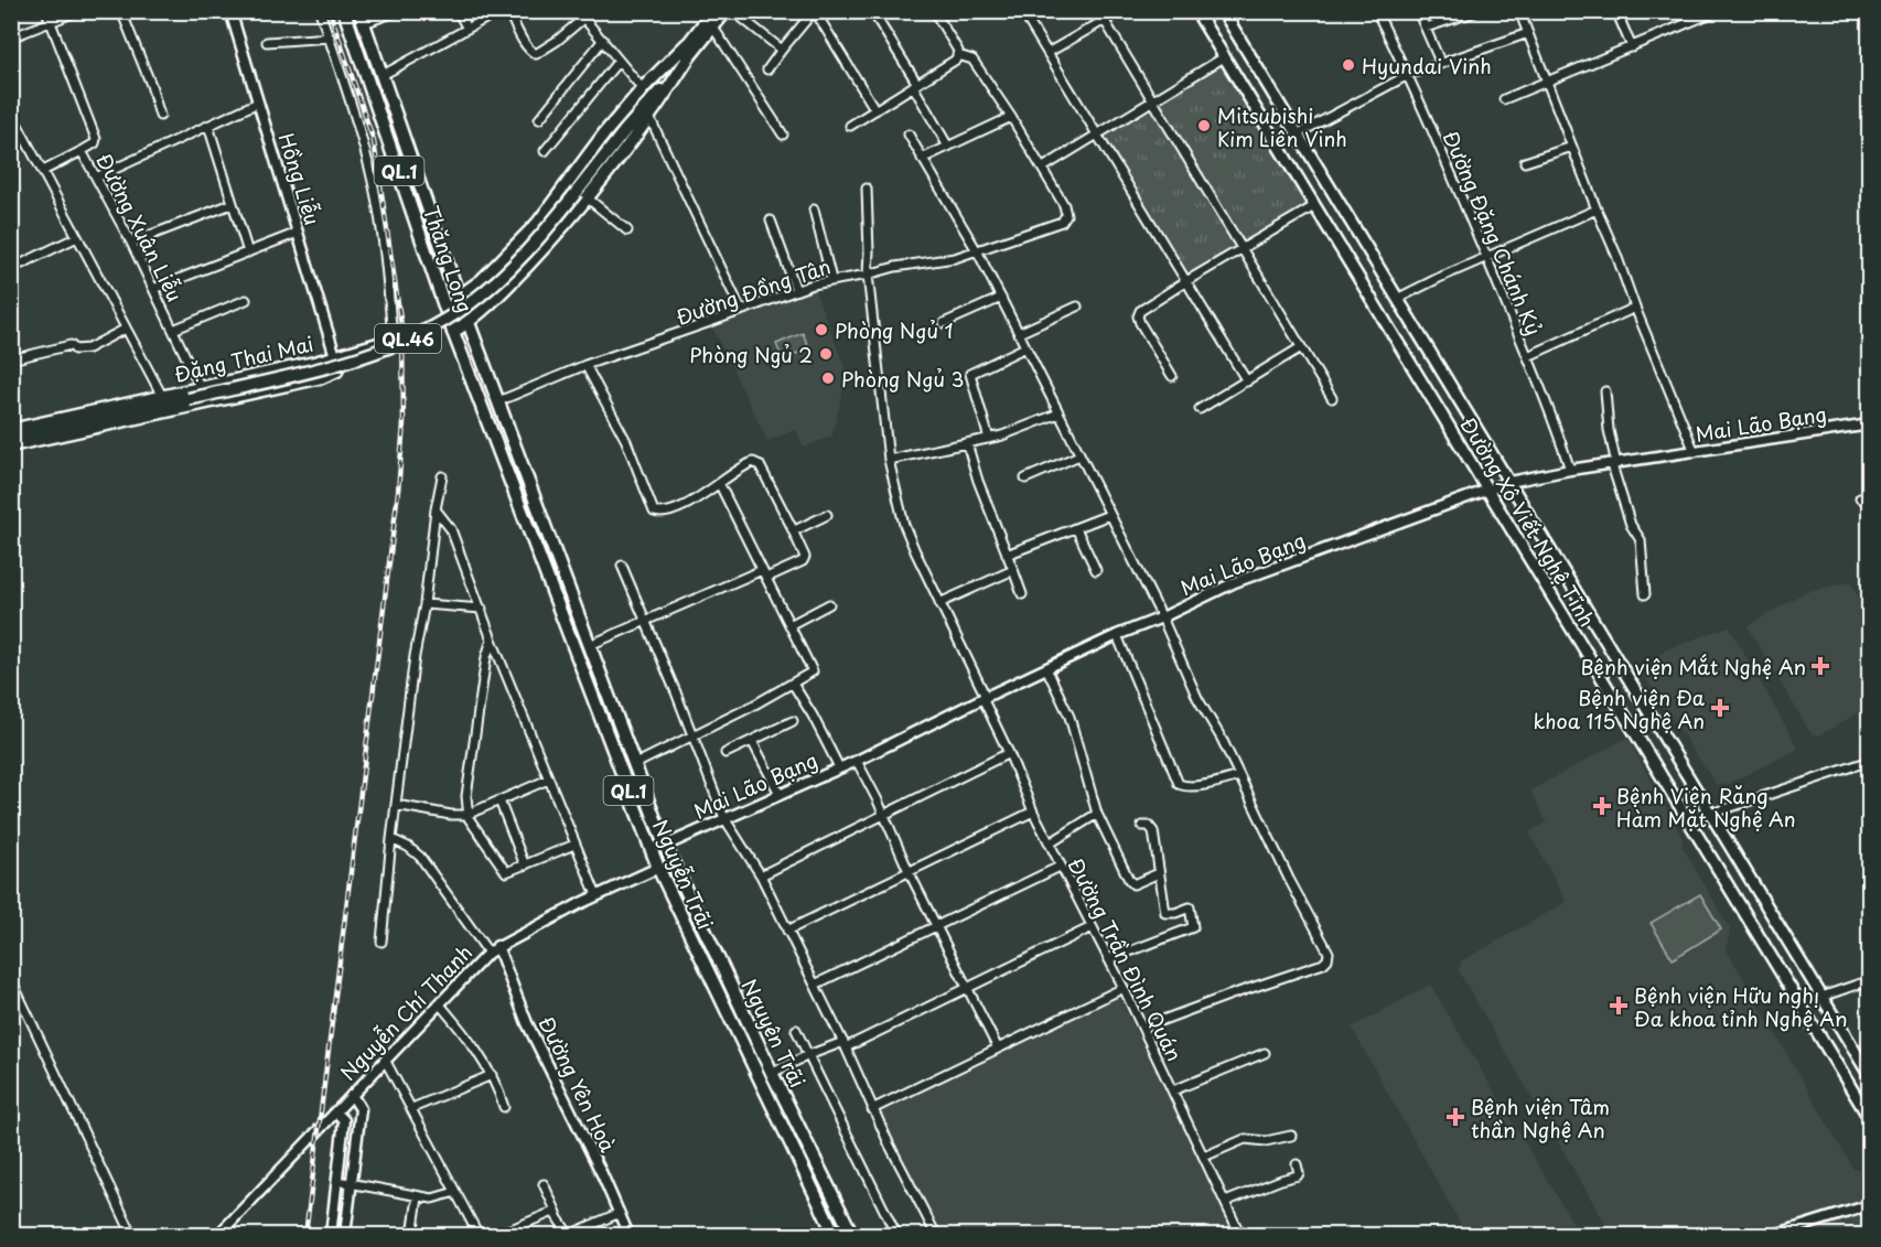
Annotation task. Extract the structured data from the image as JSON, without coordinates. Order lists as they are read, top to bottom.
{
  "streets": {
    "main road": [
      "QL.1",
      "Thăng Long",
      "QL.46",
      "Đặng Thai Mai",
      "Đường Xô Viết Nghệ Tĩnh",
      "Nguyễn Trãi",
      "Nguyên Trãi"
    ],
    "street": [
      "Hồng Liễu",
      "Đường Xuân Liễu",
      "Đường Đặng Chánh Kỷ",
      "Đường Đồng Tân",
      "Mai Lão Bạng",
      "Đường Trần Đình Quán",
      "Nguyễn Chí Thanh",
      "Đường Yên Hoà"
    ]
  },
  "crossings": [
    ["Hồng Liễu", "Đặng Thai Mai"],
    ["Đường Xuân Liễu", "Đặng Thai Mai"],
    ["Đường Đặng Chánh Kỷ", "Mai Lão Bạng"],
    ["Thăng Long", "Nguyễn Trãi"],
    ["Đường Đồng Tân", "Nguyễn Trãi"],
    ["Đường Đồng Tân", "Đường Trần Đình Quán"],
    ["QL.46", "Đặng Thai Mai"],
    ["Mai Lão Bạng", "Đường Xô Viết Nghệ Tĩnh"],
    ["Mai Lão Bạng", "Nguyễn Trãi"],
    ["Mai Lão Bạng", "Đường Trần Đình Quán"],
    ["Mai Lão Bạng", "Nguyên Trãi"],
    ["Nguyễn Trãi", "Nguyễn Chí Thanh"],
    ["Nguyễn Trãi", "Nguyên Trãi"],
    ["Nguyễn Chí Thanh", "Đường Yên Hoà"]
  ],
  "places": {
    "other": [
      "Hyundai Vinh",
      "Mitsubishi Kim Liên Vinh",
      "Phòng Ngủ 1",
      "Phòng Ngủ 2",
      "Phòng Ngủ 3"
    ],
    "health": [
      "Bệnh viện Mắt Nghệ An",
      "Bệnh viện Đa khoa 115 Nghệ An",
      "Bệnh Viện Răng Hàm Mặt Nghệ An",
      "Bệnh viện Hữu nghị Đa khoa tỉnh Nghệ An",
      "Bệnh viện Tâm thần Nghệ An"
    ]
  }
}
